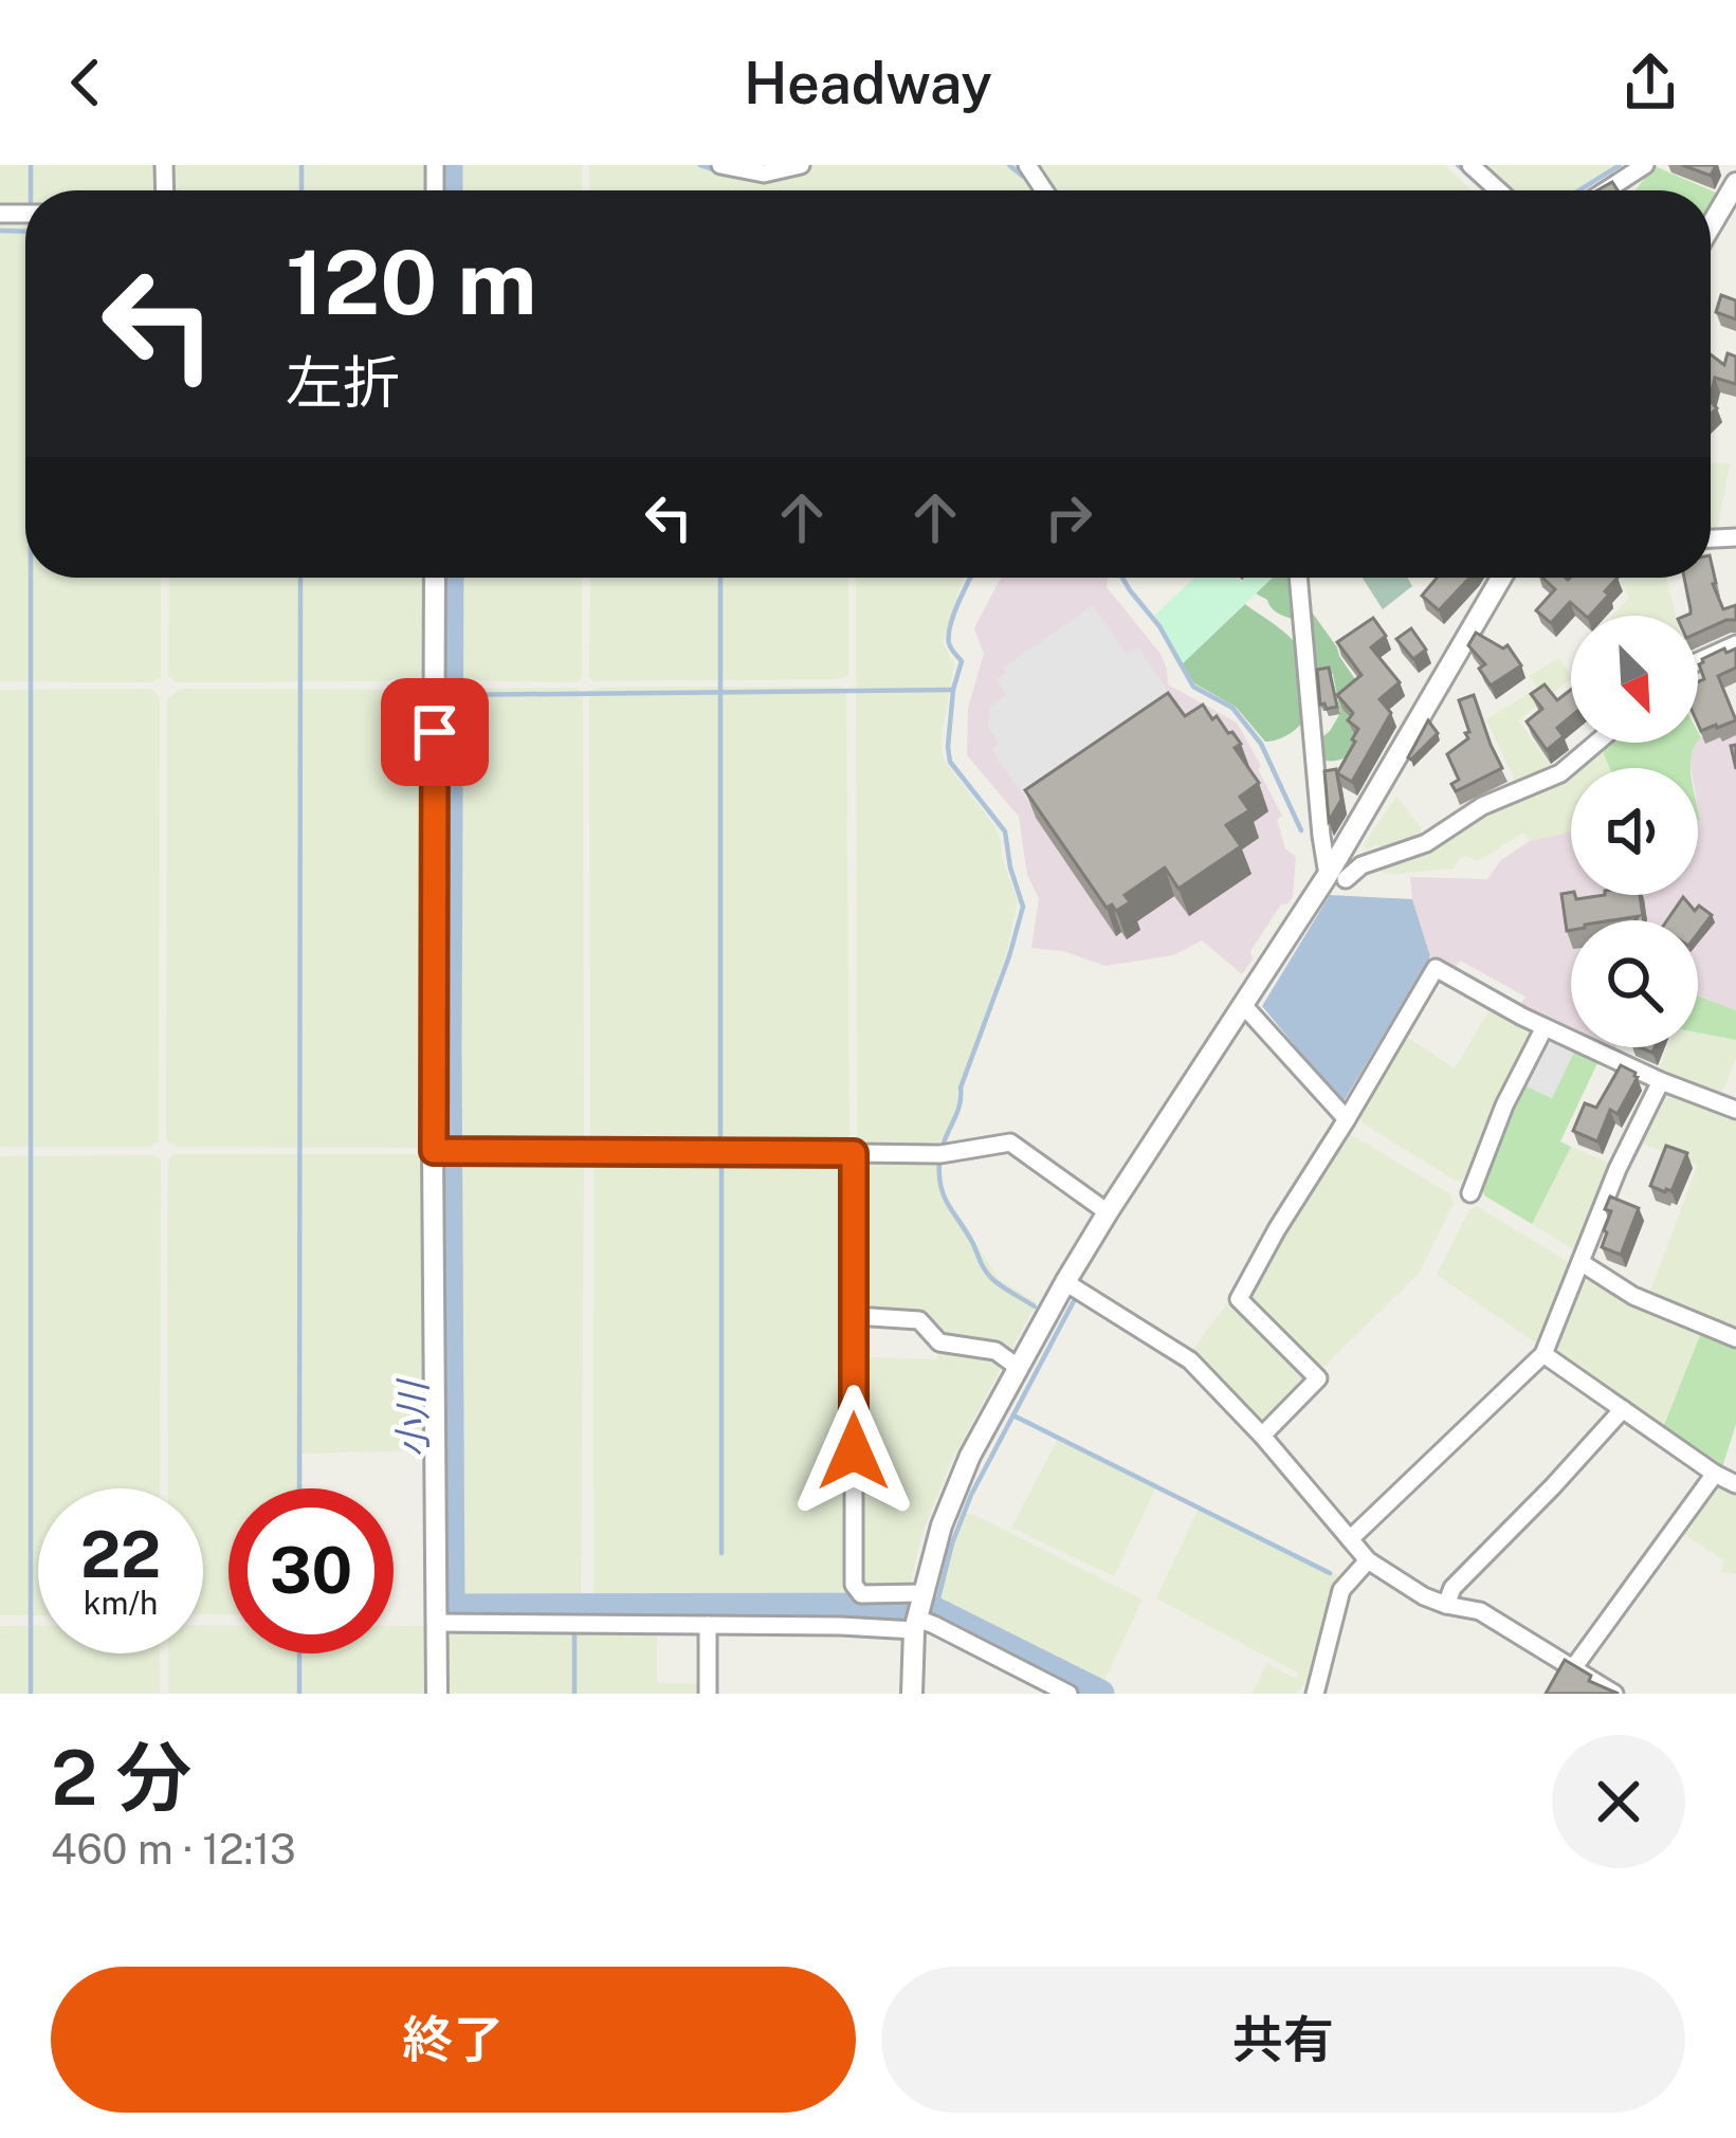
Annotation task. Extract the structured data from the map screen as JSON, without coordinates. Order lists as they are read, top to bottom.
{
  "water": ["小川"],
  "north": "bottom right",
  "page": {
    "header": "Headway",
    "turn": ["120 m", "左折"],
    "speed": "22 km/h",
    "limit": "30",
    "heading": ["2 分", "460 m · 12:13"],
    "buttons": ["終了", "共有"]
  }
}
